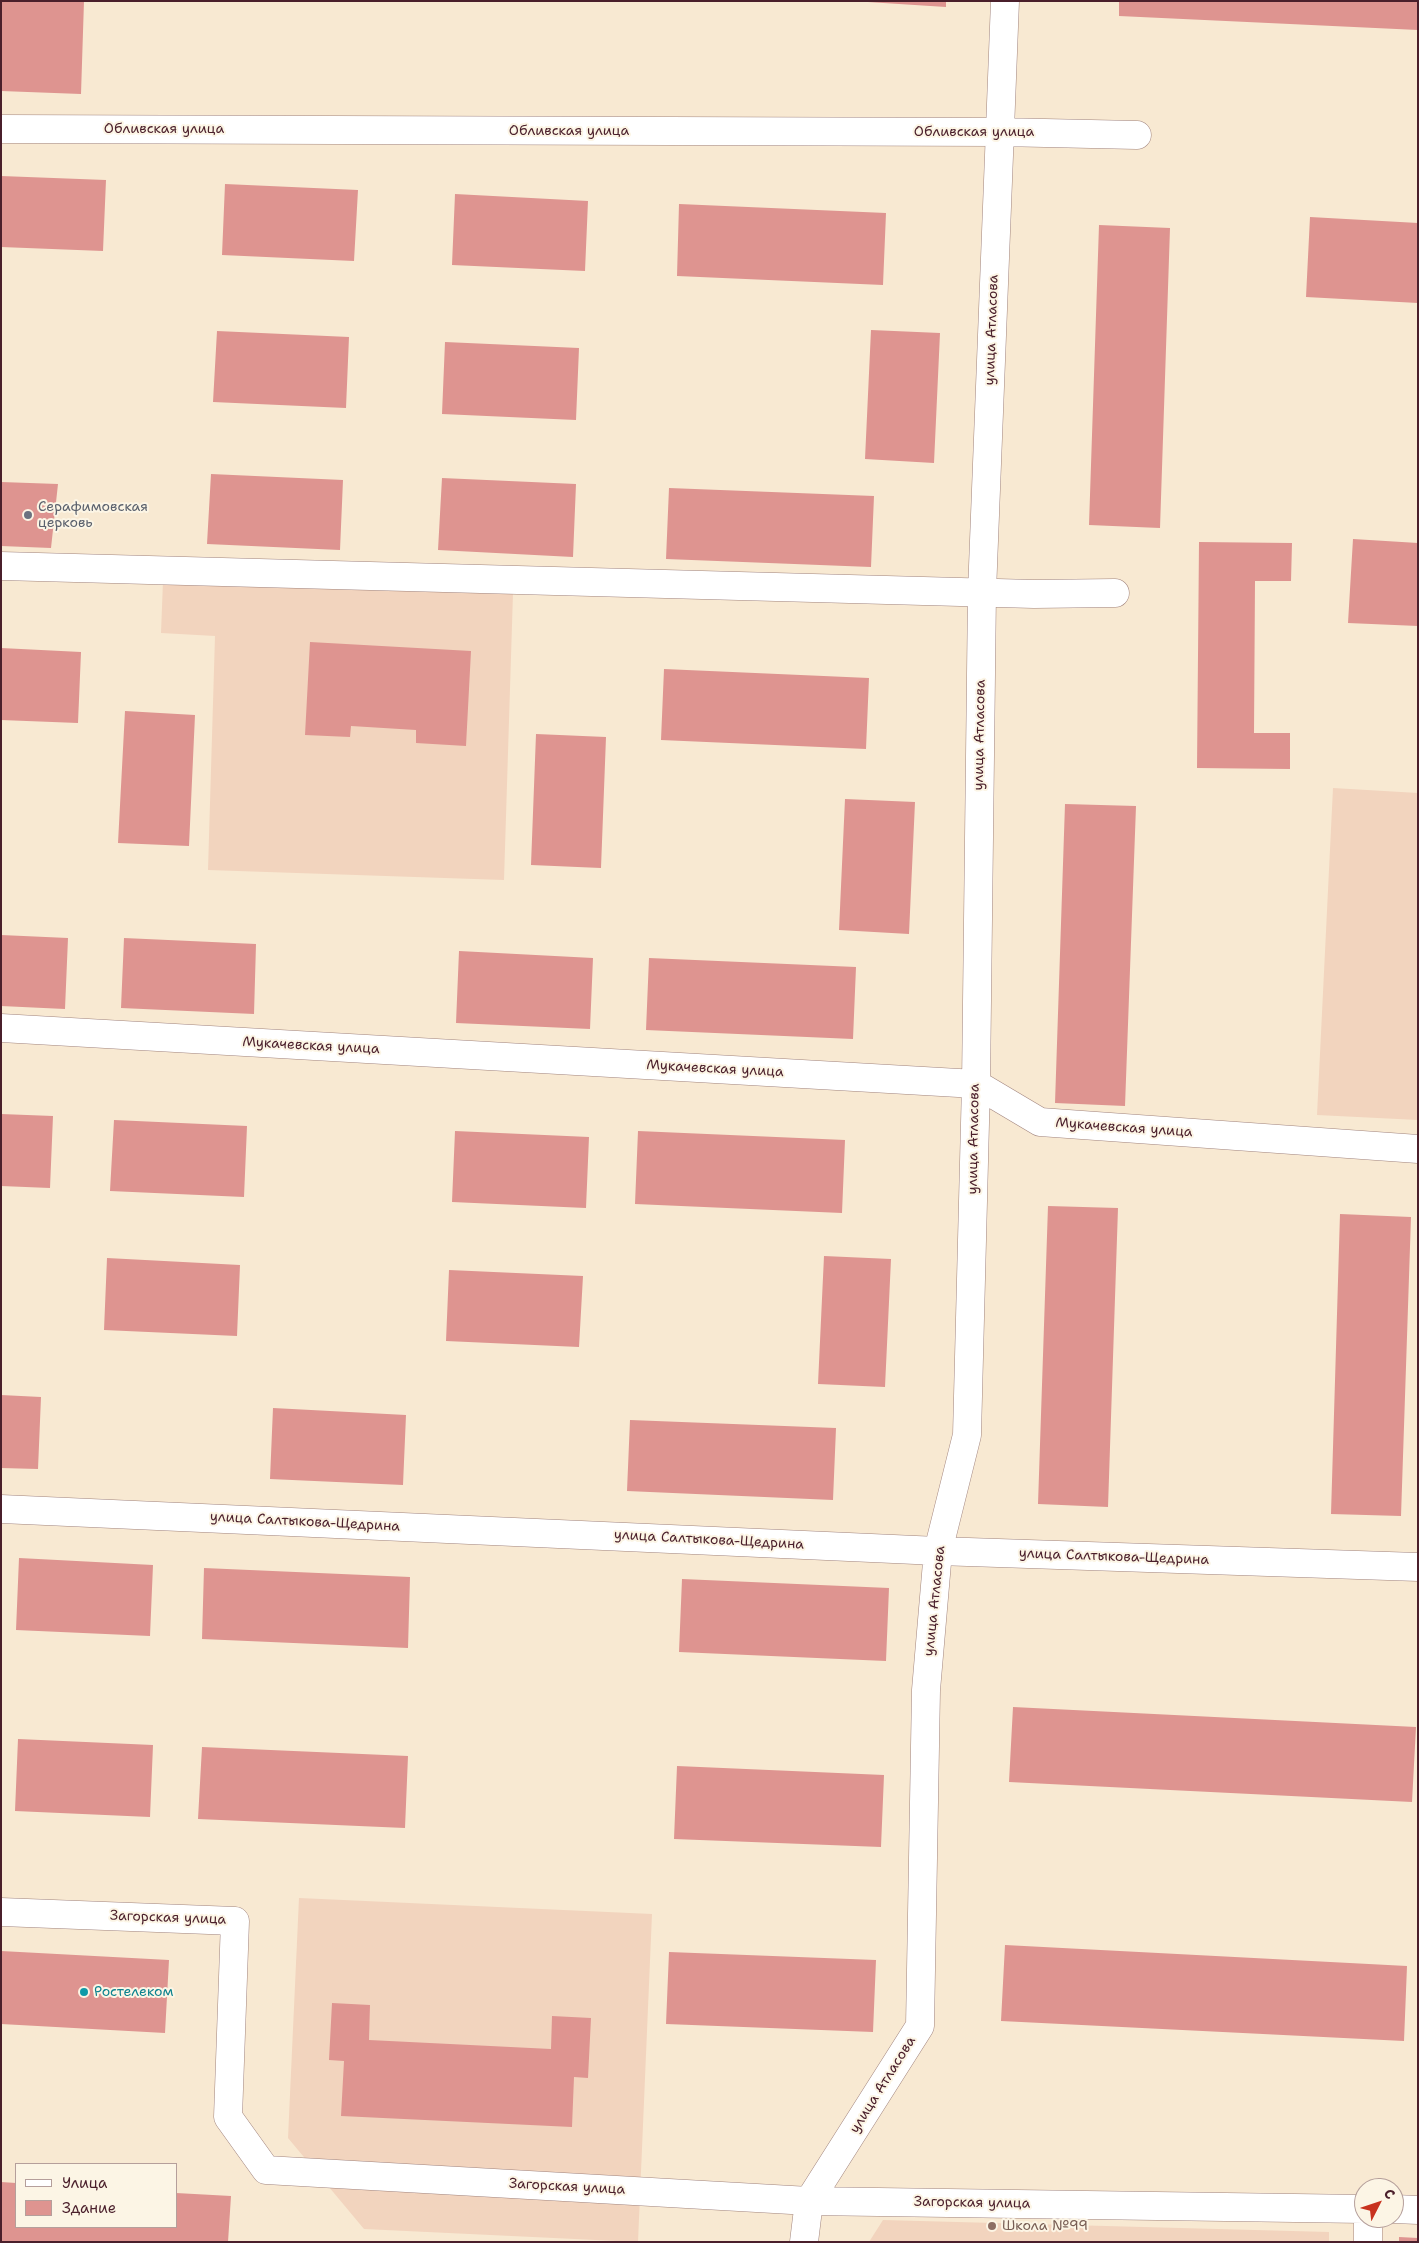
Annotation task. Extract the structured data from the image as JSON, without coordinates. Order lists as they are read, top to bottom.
{
  "streets": {
    "street": [
      "Обливская улица",
      "улица Атласова",
      "Мукачевская улица",
      "улица Салтыкова-Щедрина",
      "Загорская улица"
    ]
  },
  "crossings": [
    ["Обливская улица", "улица Атласова"],
    ["улица Атласова", "Мукачевская улица"],
    ["улица Атласова", "улица Салтыкова-Щедрина"],
    ["улица Атласова", "Загорская улица"]
  ],
  "places": ["Серафимовская церковь", "Ростелеком", "Школа №99"],
  "legend": ["Улица", "Здание"],
  "north": "top right"
}
